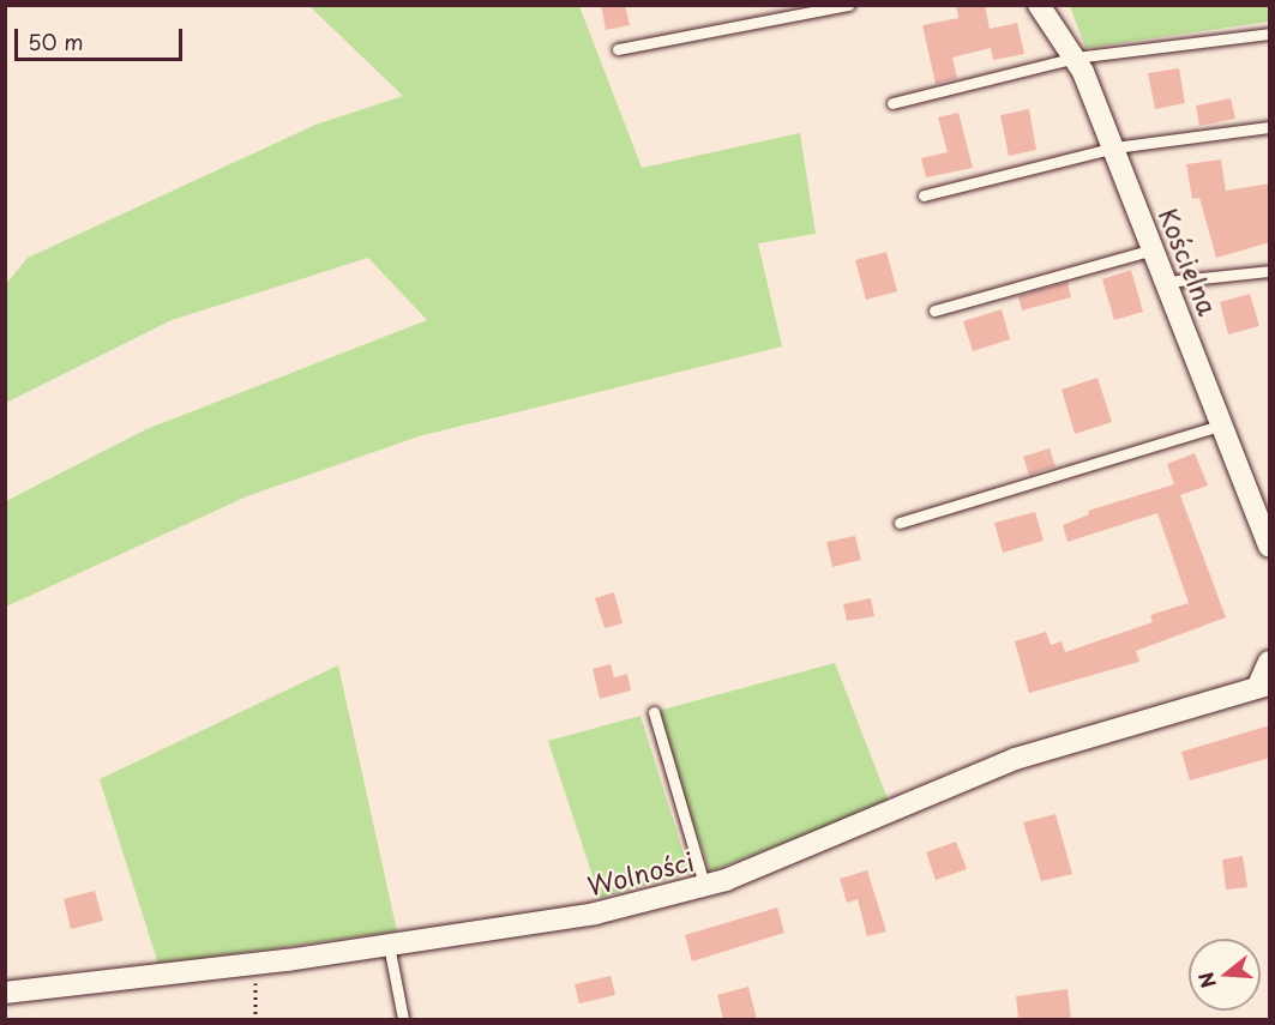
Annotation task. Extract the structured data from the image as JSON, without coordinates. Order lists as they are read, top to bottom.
{
  "streets": {
    "street": ["Kościelna", "Wolności"]
  },
  "scale_bar": "50 m",
  "north": "left"
}
